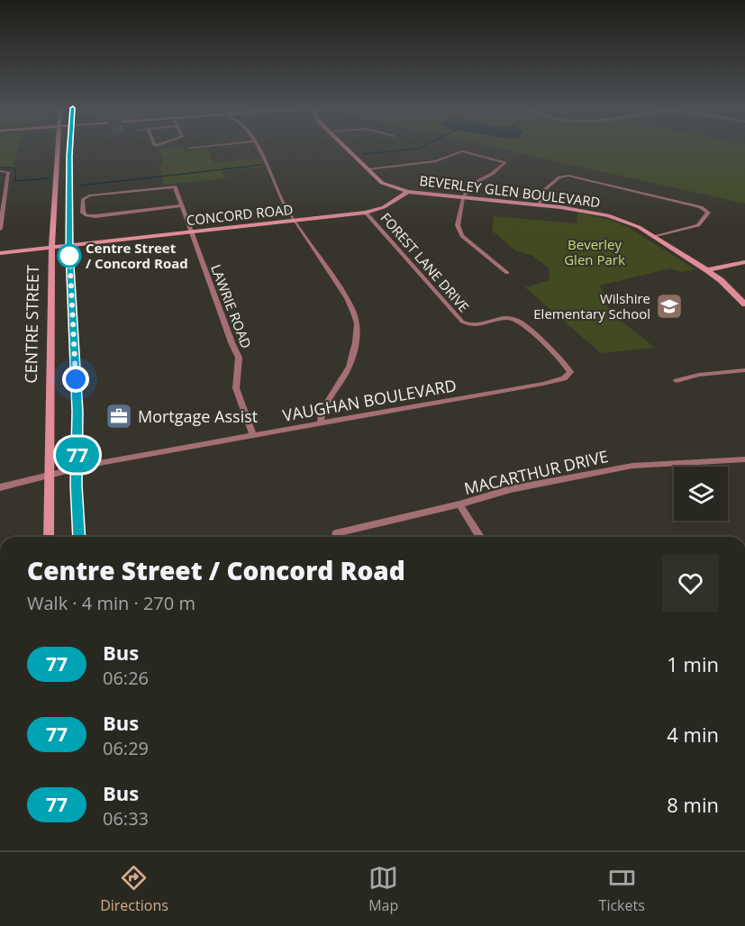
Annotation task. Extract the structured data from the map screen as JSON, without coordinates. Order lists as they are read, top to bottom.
{
  "streets": {
    "main road": ["BEVERLEY GLEN BOULEVARD", "CONCORD ROAD", "CENTRE STREET"],
    "street": [
      "FOREST LANE DRIVE",
      "LAWRIE ROAD",
      "VAUGHAN BOULEVARD",
      "MACARTHUR DRIVE"
    ]
  },
  "crossings": [
    ["BEVERLEY GLEN BOULEVARD", "CONCORD ROAD"],
    ["CONCORD ROAD", "FOREST LANE DRIVE"],
    ["CONCORD ROAD", "LAWRIE ROAD"],
    ["CONCORD ROAD", "CENTRE STREET"],
    ["FOREST LANE DRIVE", "VAUGHAN BOULEVARD"],
    ["LAWRIE ROAD", "VAUGHAN BOULEVARD"],
    ["CENTRE STREET", "VAUGHAN BOULEVARD"]
  ],
  "parks": ["Beverley Glen Park"],
  "places": {
    "other": ["Centre Street / Concord Road"],
    "school or university": ["Wilshire Elementary School"],
    "office": ["Mortgage Assist"]
  },
  "lines": ["bus line 77"],
  "page": {
    "on_map": "77",
    "heading": ["Centre Street / Concord Road", "Walk · 4 min · 270 m"],
    "list": [
      {
        "mark": "77",
        "name": "Bus",
        "note": "06:26",
        "value": "1 min"
      },
      {
        "mark": "77",
        "name": "Bus",
        "note": "06:29",
        "value": "4 min"
      },
      {
        "mark": "77",
        "name": "Bus",
        "note": "06:33",
        "value": "8 min"
      }
    ],
    "tabs": ["Directions", "Map", "Tickets"]
  }
}
